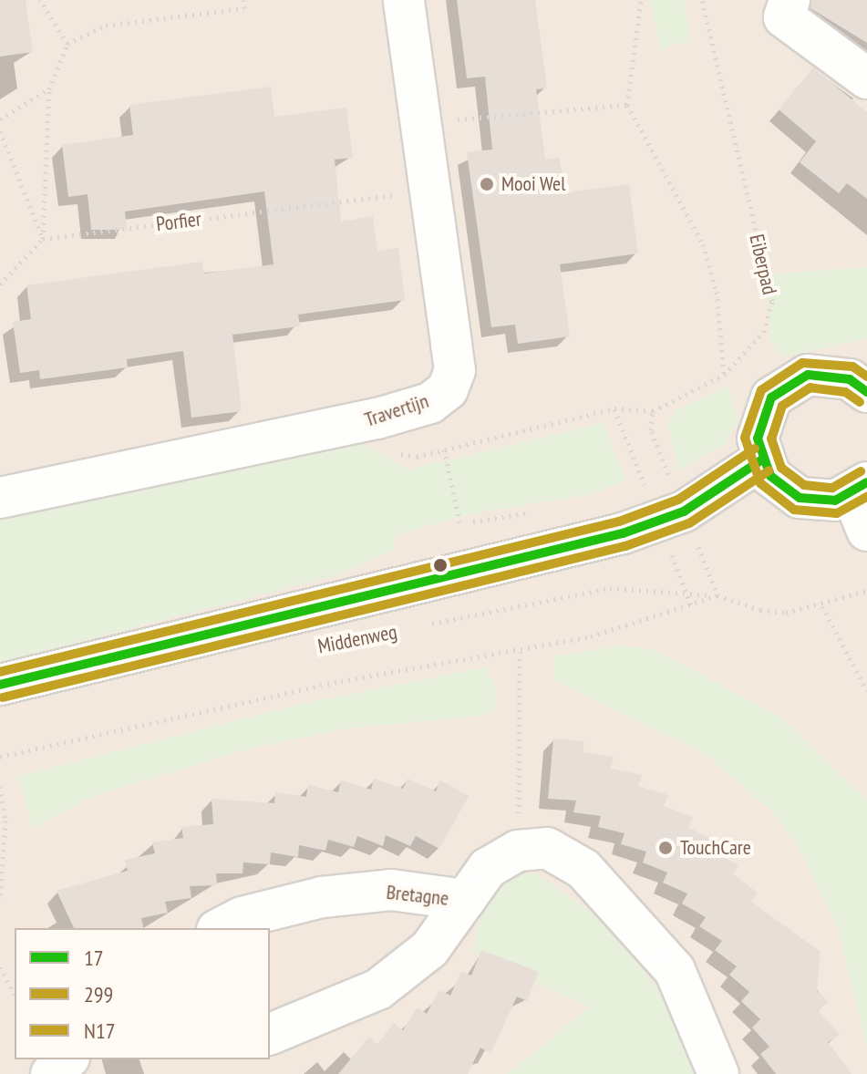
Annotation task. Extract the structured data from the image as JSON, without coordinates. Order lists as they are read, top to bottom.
{
  "streets": {
    "street": ["Travertijn", "Middenweg", "Bretagne"],
    "path": ["Porfier", "Eiberpad"]
  },
  "crossings": [
    ["Porfier", "Travertijn"]
  ],
  "places": ["Mooi Wel", "TouchCare"],
  "lines": ["transit line 299", "transit line 17", "transit line N17"],
  "legend": ["17", "299", "N17"]
}
